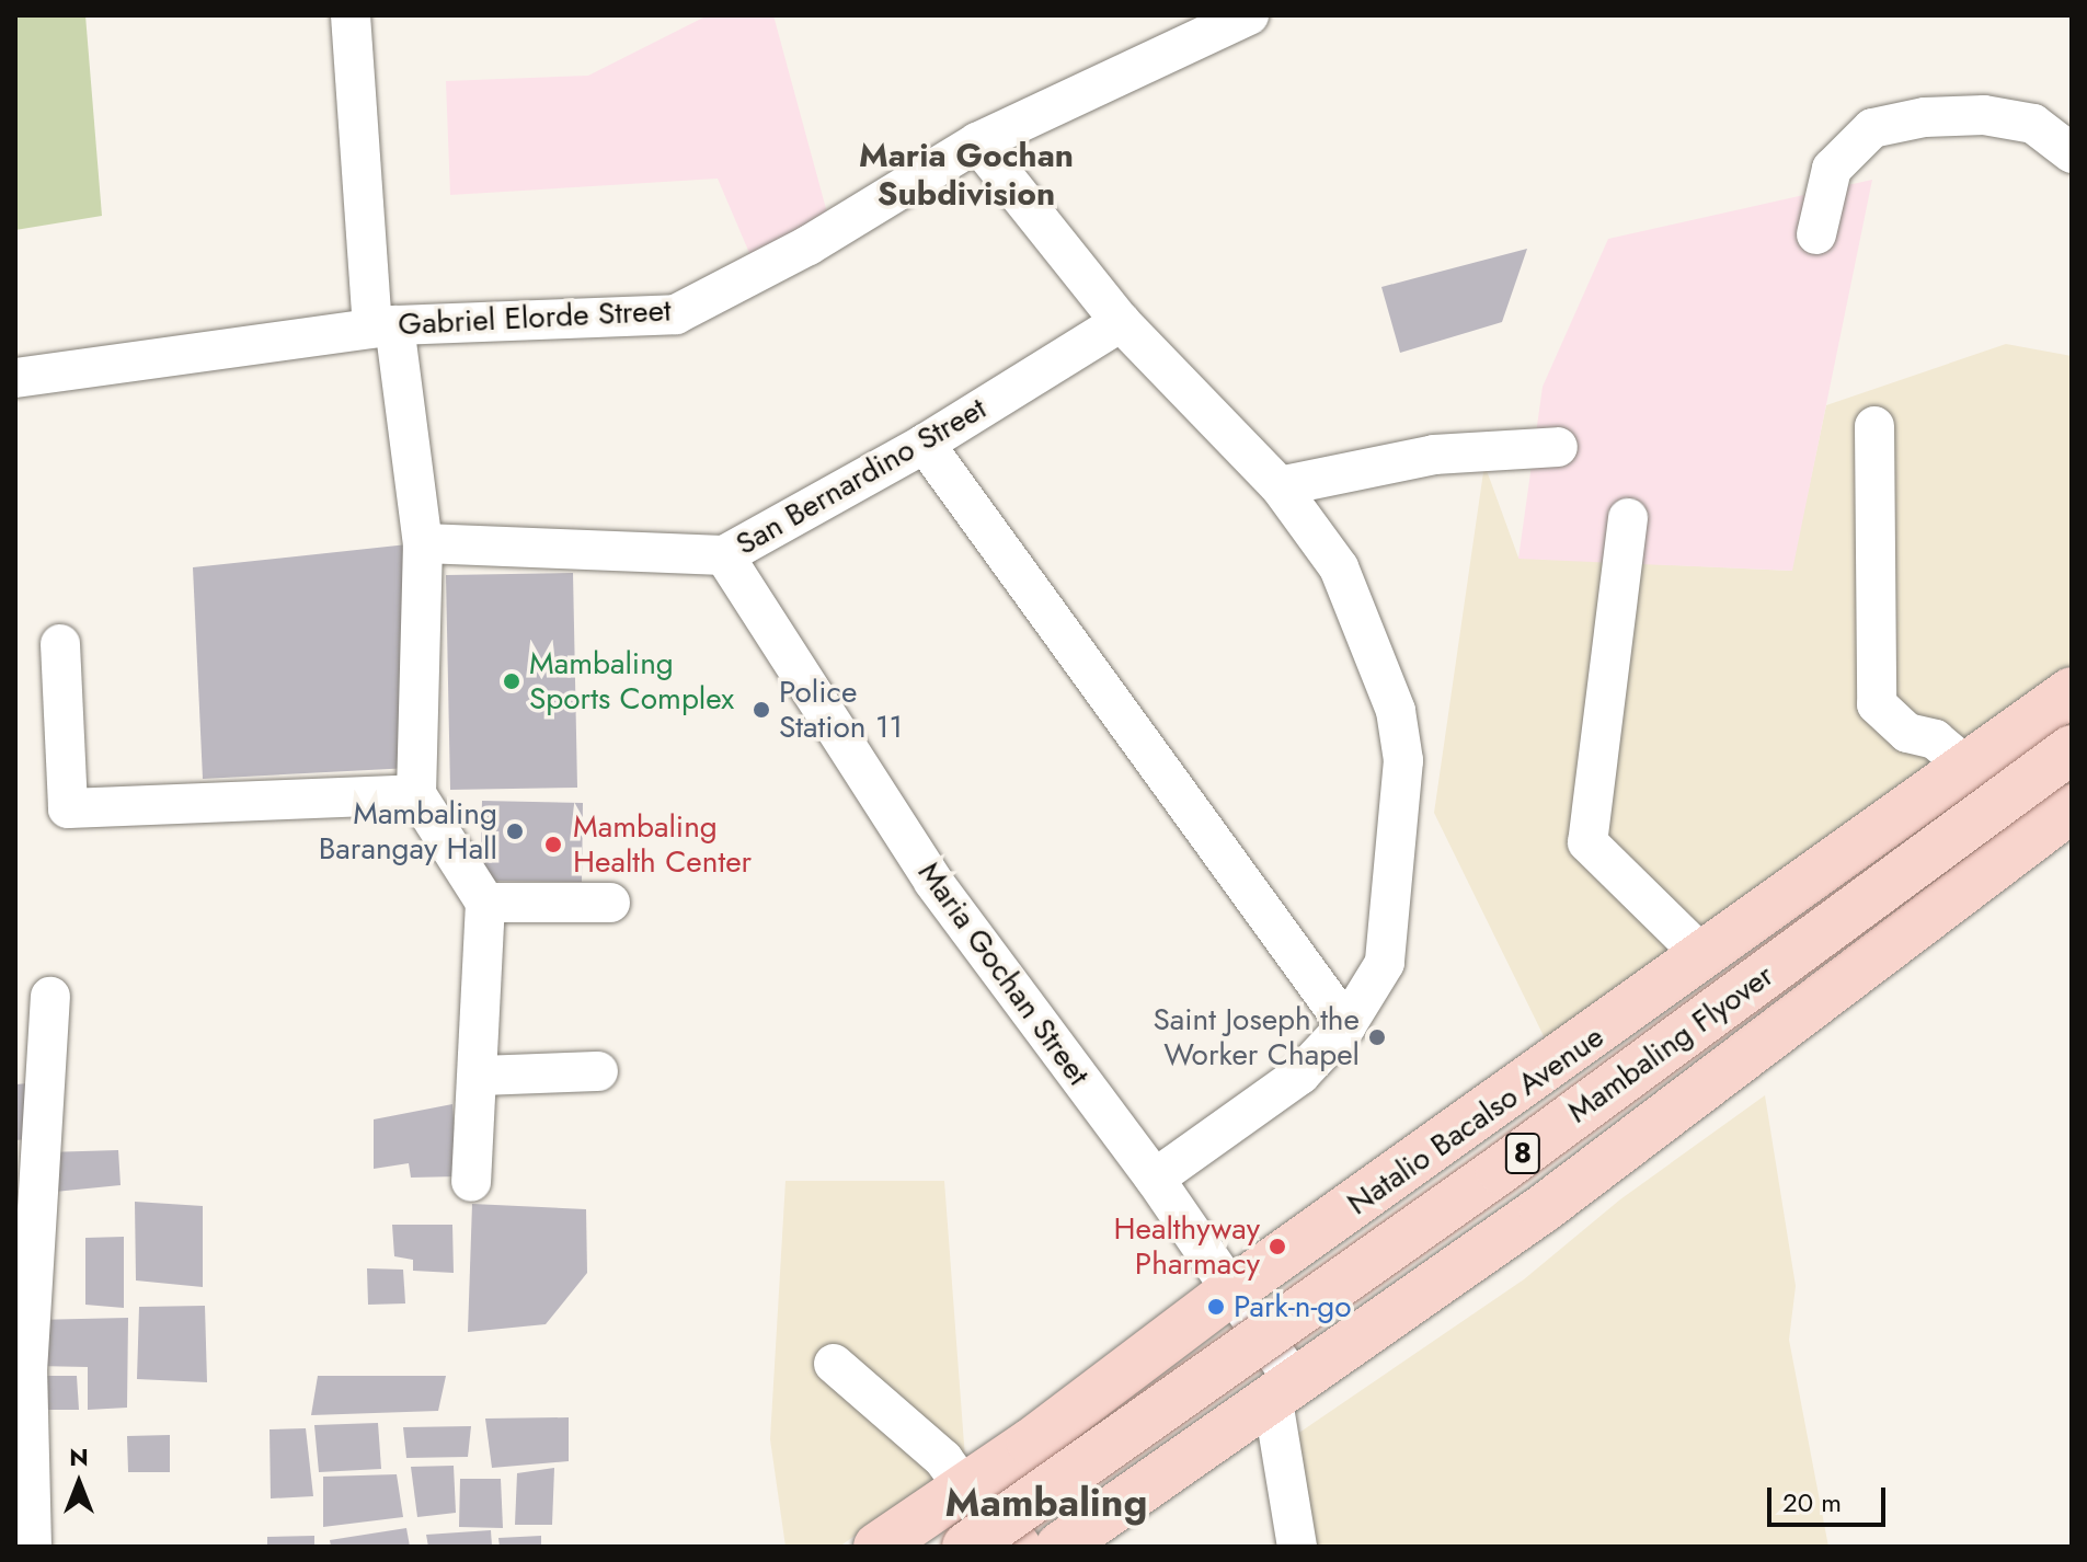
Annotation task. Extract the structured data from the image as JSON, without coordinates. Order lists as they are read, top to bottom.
{
  "streets": {
    "main road": ["Mambaling Flyover", "Natalio Bacalso Avenue", "8"],
    "street": ["Gabriel Elorde Street", "San Bernardino Street", "Maria Gochan Street"]
  },
  "crossings": [
    ["San Bernardino Street", "Maria Gochan Street"],
    ["Maria Gochan Street", "Natalio Bacalso Avenue"],
    ["Maria Gochan Street", "8"]
  ],
  "districts": ["Maria Gochan Subdivision", "Mambaling"],
  "places": [
    "Mambaling Sports Complex",
    "Police Station 11",
    "Mambaling Barangay Hall",
    "Mambaling Health Center",
    "Saint Joseph the Worker Chapel",
    "Healthyway Pharmacy",
    "Park-n-go"
  ],
  "scale_bar": "20 m",
  "north": "top"
}
